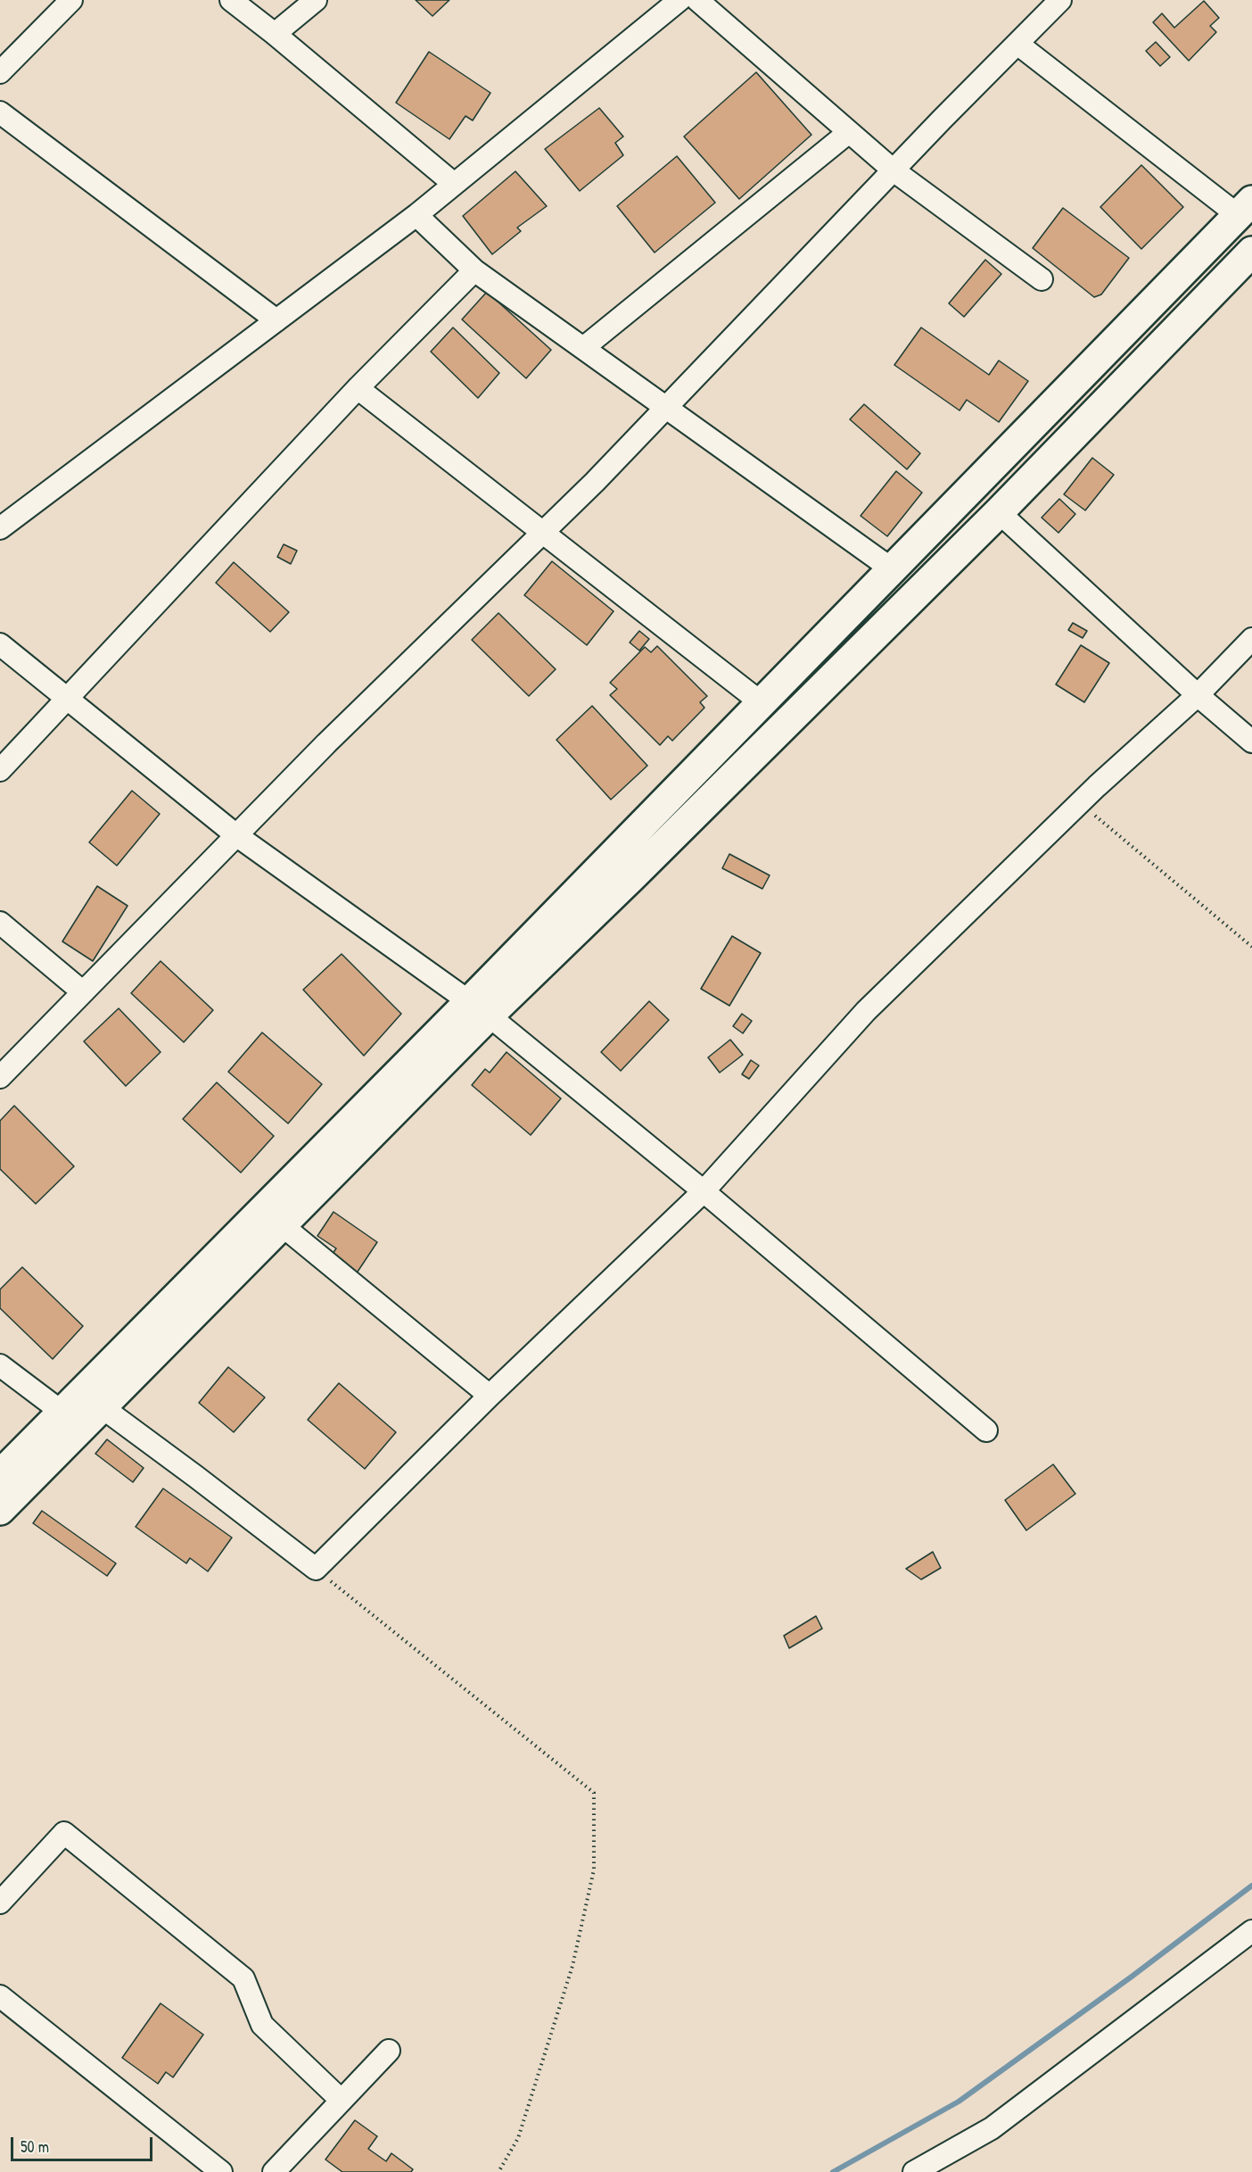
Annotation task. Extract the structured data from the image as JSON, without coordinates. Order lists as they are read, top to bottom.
{
  "scale_bar": "50 m"
}
